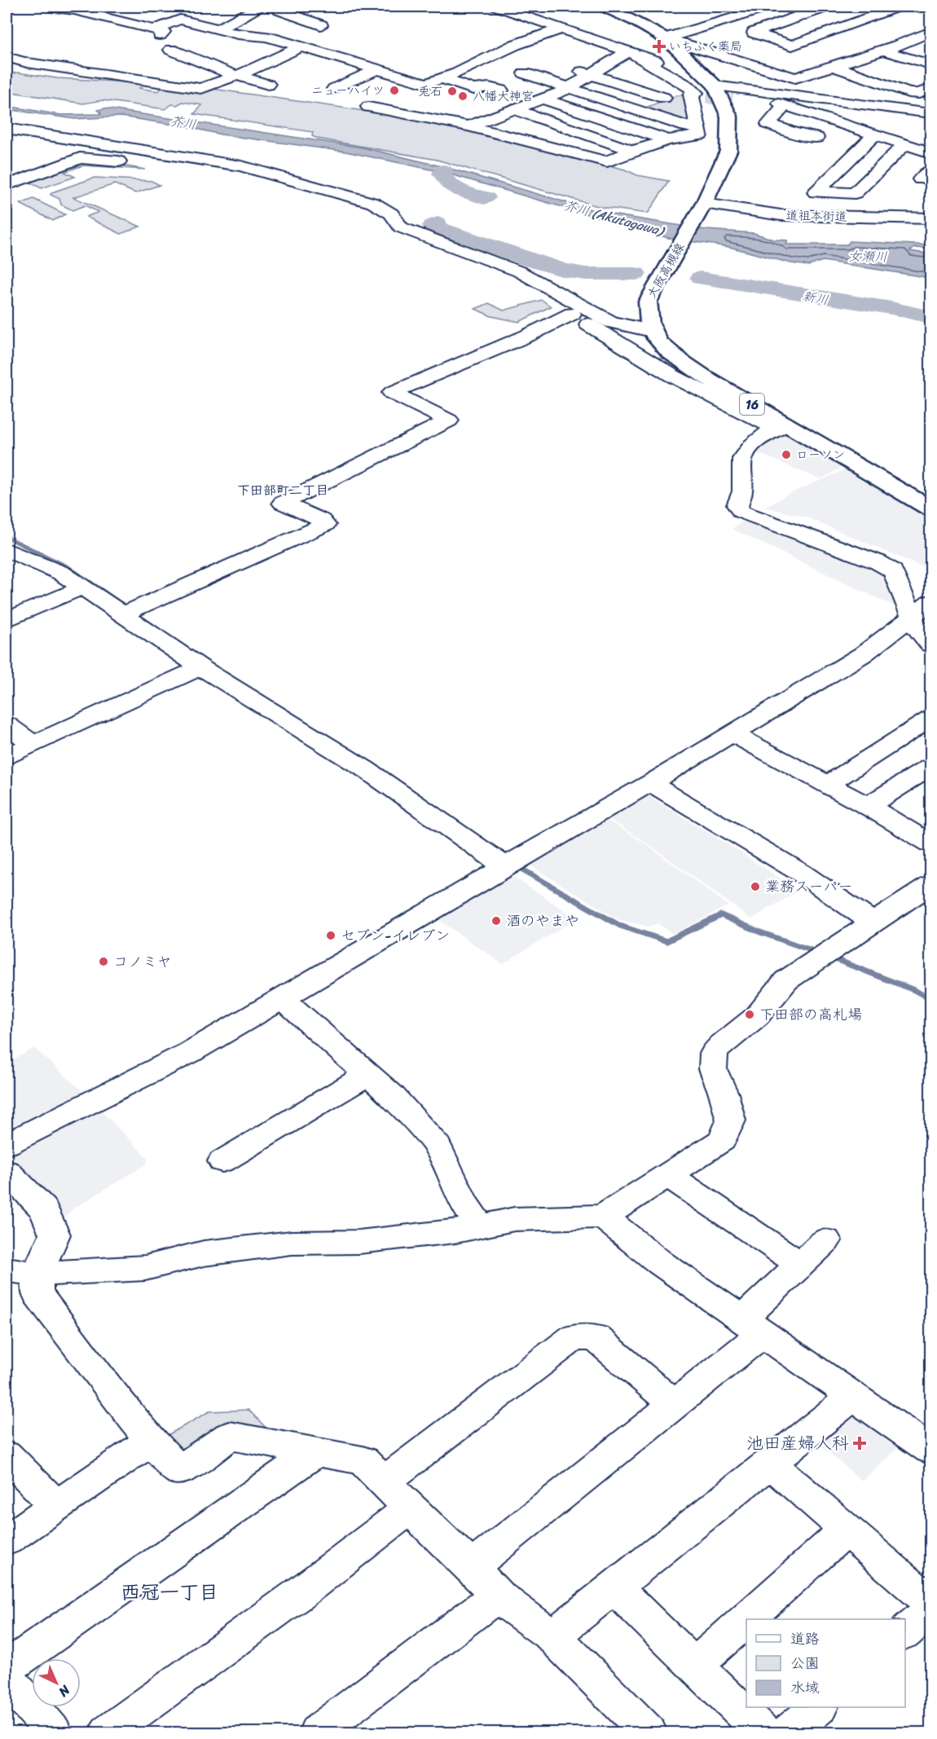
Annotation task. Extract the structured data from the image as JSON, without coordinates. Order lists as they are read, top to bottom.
{
  "streets": {
    "main road": ["大阪高槻線", "16"],
    "street": ["道祖本街道"]
  },
  "crossings": [
    ["道祖本街道", "大阪高槻線"]
  ],
  "districts": ["下田部町二丁目", "西冠一丁目"],
  "water": [
    "芥川",
    "芥川 (Akutagawa)",
    "女瀬川",
    "新川"
  ],
  "places": {
    "health": ["いちふく薬局", "池田産婦人科"],
    "other": [
      "ニューハイツ",
      "兎石",
      "八幡大神宮",
      "ローソン",
      "業務スーパー",
      "酒のやまや",
      "セブン-イレブン",
      "コノミヤ",
      "下田部の高札場"
    ]
  },
  "legend": ["道路", "公園", "水域"],
  "north": "bottom right"
}
